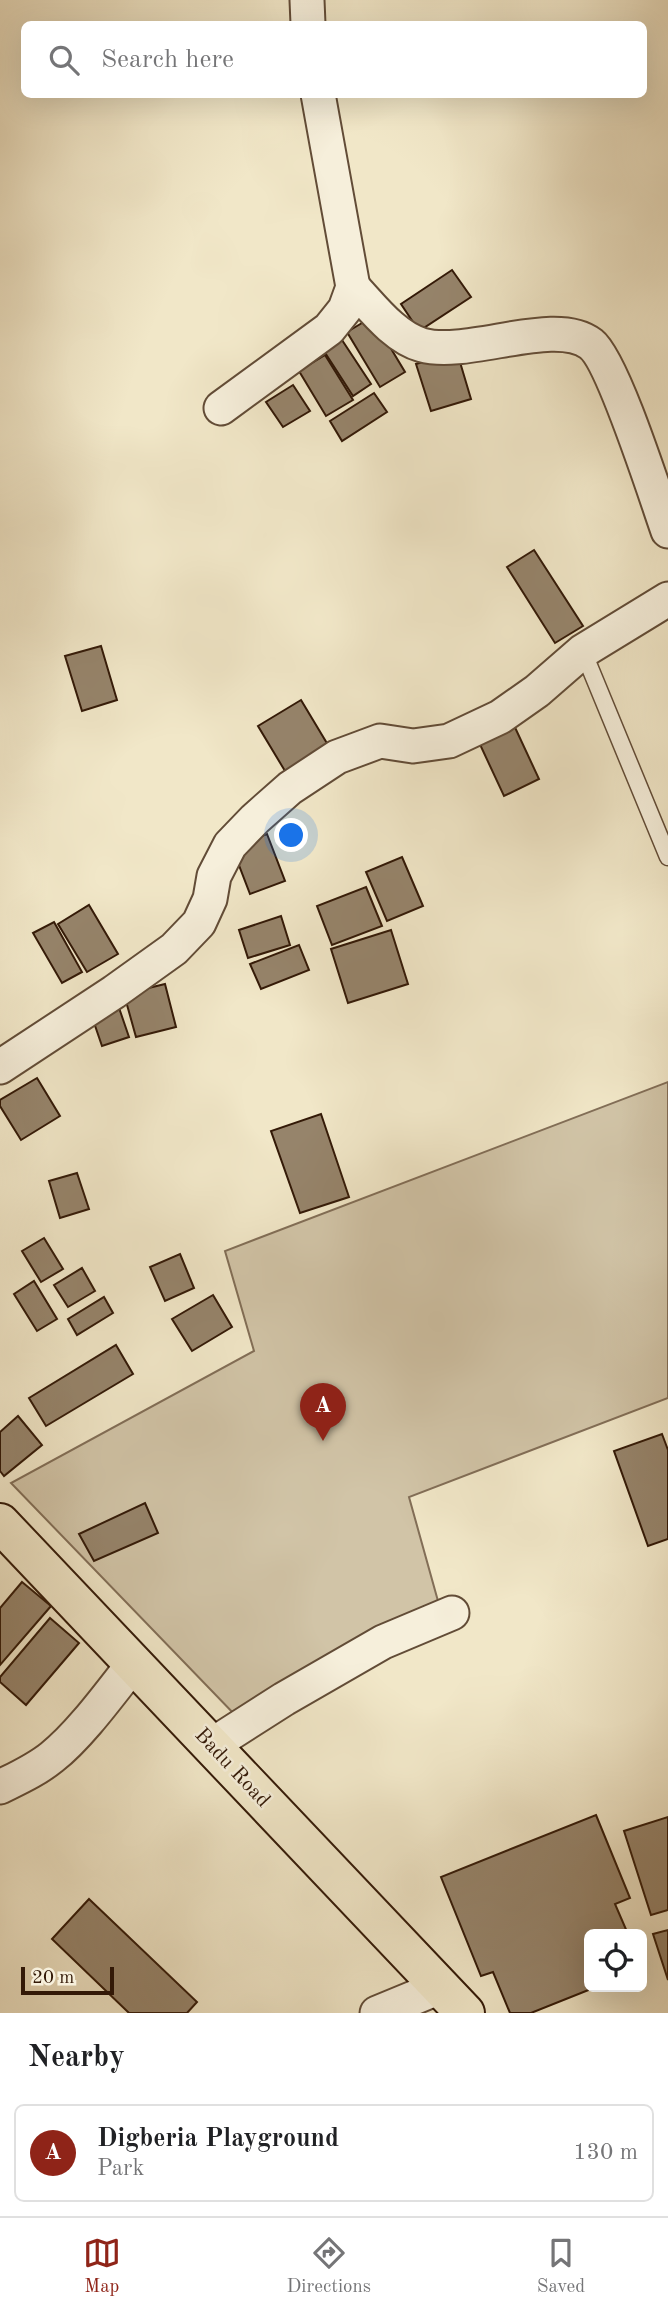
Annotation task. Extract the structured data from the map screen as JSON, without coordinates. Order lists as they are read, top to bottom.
{
  "streets": {
    "main road": ["Badu Road"]
  },
  "scale_bar": "20 m",
  "page": {
    "search": "Search here",
    "pins": "A",
    "scale": "20 m",
    "heading": "Nearby",
    "list": [
      {
        "mark": "A",
        "name": "Digberia Playground",
        "note": "Park",
        "value": "130 m"
      }
    ],
    "nav": ["Map", "Directions", "Saved"]
  }
}
